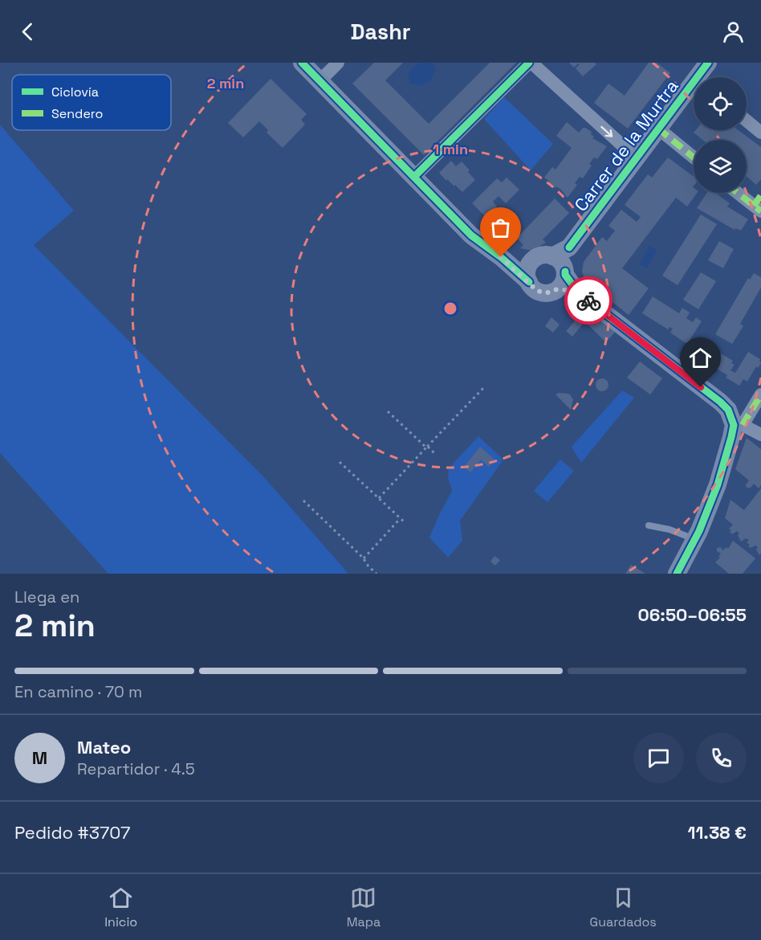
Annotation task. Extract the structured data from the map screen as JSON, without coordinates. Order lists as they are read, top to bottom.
{
  "streets": {
    "street": ["Carrer de la Murtra"]
  },
  "legend": ["Ciclovía", "Sendero"],
  "page": {
    "header": "Dashr",
    "heading": ["2 min", "Llega en", "06:50–06:55"],
    "panel": [
      "Mateo",
      "Repartidor · 4.5",
      "Pedido #3707",
      "11.38 €"
    ],
    "bar": "En camino · 70 m",
    "round": "M",
    "tabs": ["Inicio", "Mapa", "Guardados"]
  },
  "rings": ["2 min", "1 min"]
}
